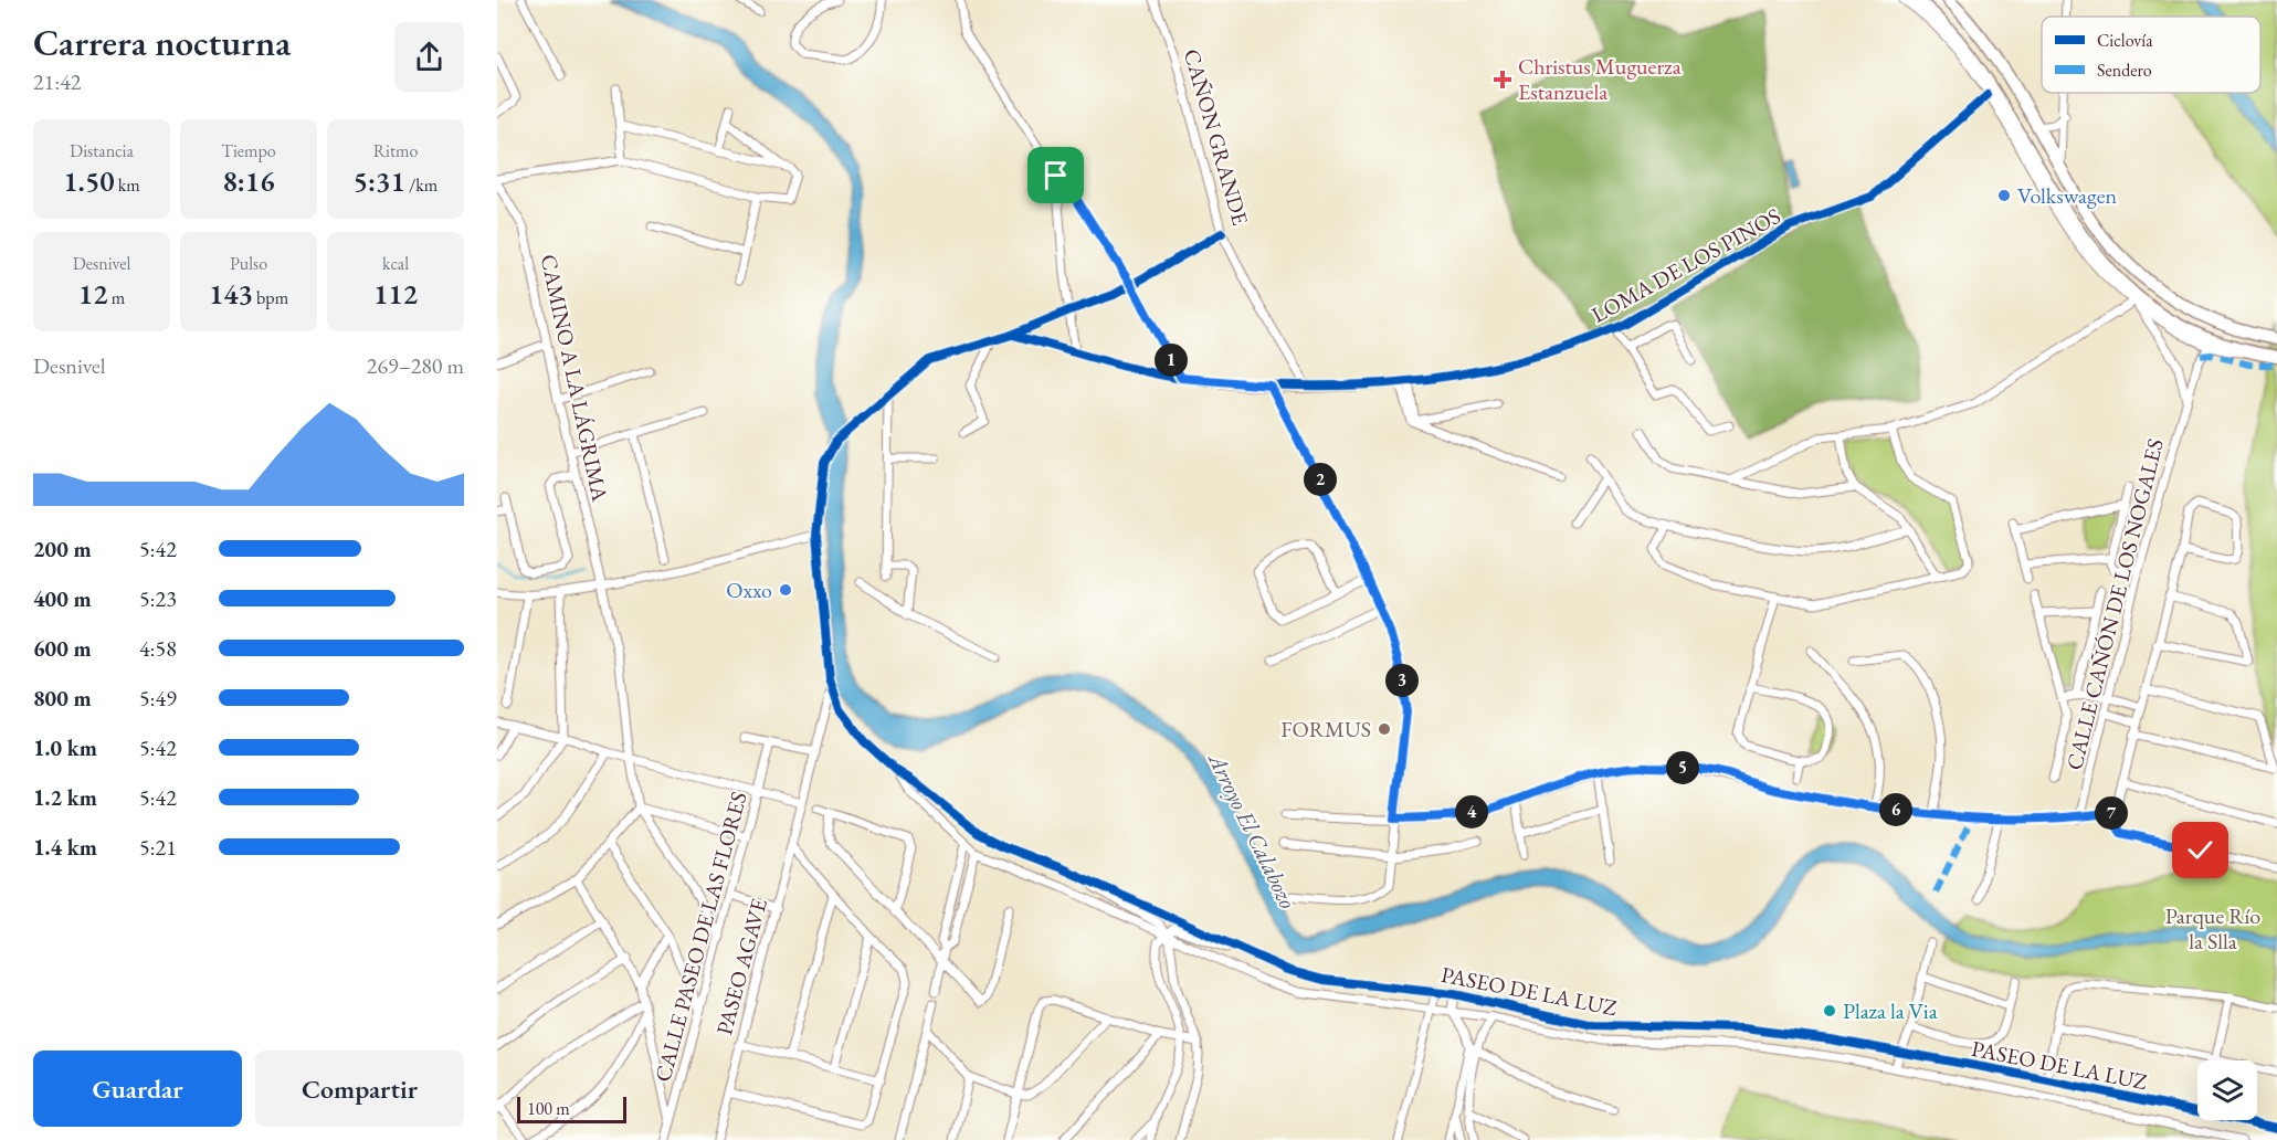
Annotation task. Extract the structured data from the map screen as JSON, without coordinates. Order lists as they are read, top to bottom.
{
  "streets": {
    "street": [
      "CAÑON GRANDE",
      "LOMA DE LOS PINOS",
      "CAMINO A LA LÁGRIMA",
      "CALLE CAÑÓN DE LOS NOGALES",
      "CALLE PASEO DE LAS FLORES",
      "PASEO AGAVE",
      "PASEO DE LA LUZ"
    ]
  },
  "crossings": [
    ["CAÑON GRANDE", "LOMA DE LOS PINOS"]
  ],
  "water": ["Arroyo El Calabozo"],
  "parks": ["Parque Río la Slla"],
  "places": {
    "health": ["Christus Muguerza Estanzuela"],
    "other": [
      "Volkswagen",
      "Oxxo",
      "FORMUS",
      "Plaza la Via"
    ]
  },
  "legend": ["Ciclovía", "Sendero"],
  "scale_bar": "100 m",
  "page": {
    "heading": ["Carrera nocturna", "21:42"],
    "stats": [
      ["Distancia", "1.50 km"],
      ["Tiempo", "8:16"],
      ["Ritmo", "5:31 /km"],
      ["Desnivel", "12 m"],
      ["Pulso", "143 bpm"],
      ["kcal", "112"]
    ],
    "chart": ["Desnivel", "269–280 m"],
    "pins": [
      "1",
      "2",
      "3",
      "5",
      "6",
      "4",
      "7"
    ],
    "list": [
      {
        "name": "200 m",
        "note": "5:42"
      },
      {
        "name": "400 m",
        "note": "5:23"
      },
      {
        "name": "600 m",
        "note": "4:58"
      },
      {
        "name": "800 m",
        "note": "5:49"
      },
      {
        "name": "1.0 km",
        "note": "5:42"
      },
      {
        "name": "1.2 km",
        "note": "5:42"
      },
      {
        "name": "1.4 km",
        "note": "5:21"
      }
    ],
    "buttons": ["Guardar", "Compartir"],
    "scale": "100 m"
  }
}
